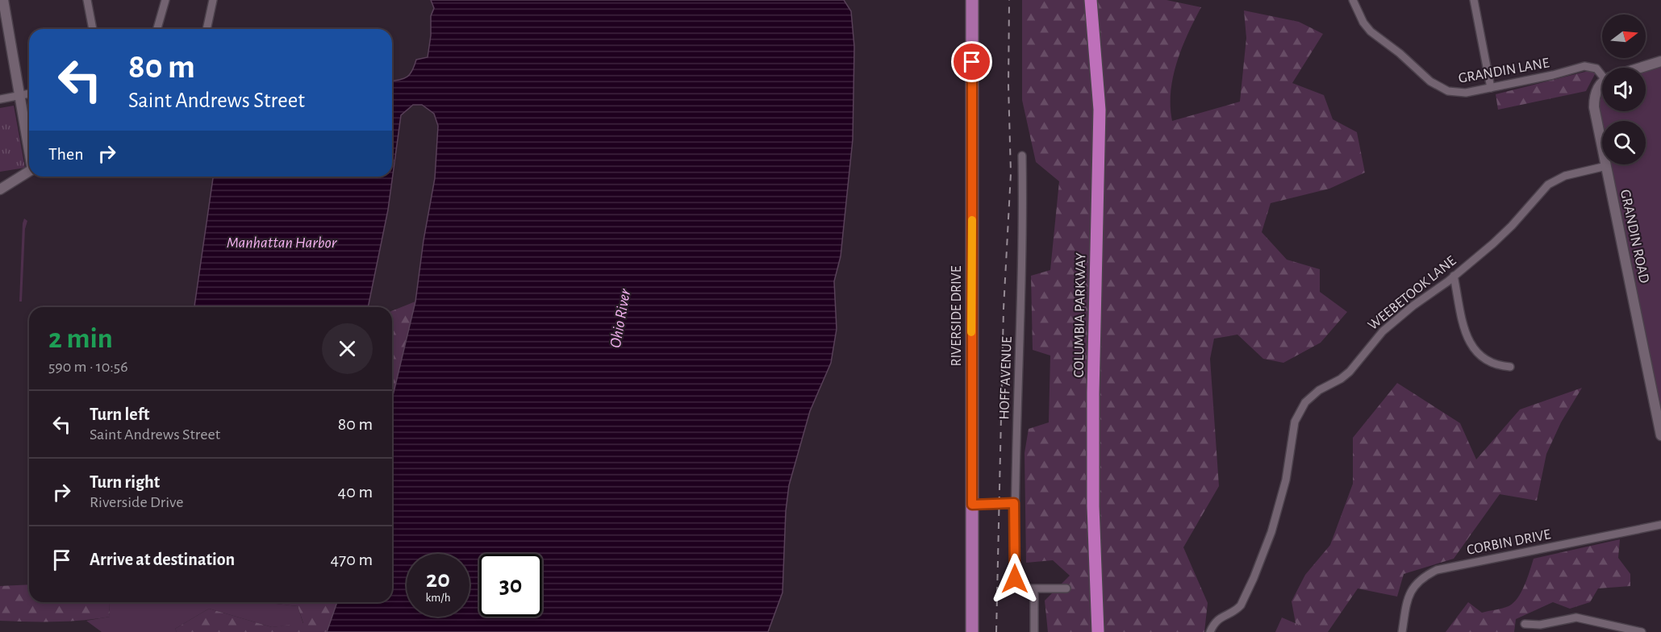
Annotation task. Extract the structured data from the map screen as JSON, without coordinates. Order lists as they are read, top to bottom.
{
  "streets": {
    "highway": ["COLUMBIA PARKWAY"],
    "main road": ["RIVERSIDE DRIVE"],
    "street": [
      "GRANDIN LANE",
      "GRANDIN ROAD",
      "WEEBETOOK LANE",
      "HOFF AVENUE",
      "CORBIN DRIVE"
    ]
  },
  "crossings": [
    ["GRANDIN ROAD", "WEEBETOOK LANE"]
  ],
  "water": ["Manhattan Harbor", "Ohio River"],
  "north": "right",
  "page": {
    "turn": ["80 m", "Saint Andrews Street"],
    "then": "Then",
    "heading": ["2 min", "590 m · 10:56"],
    "list": [
      {
        "name": "Turn left",
        "note": "Saint Andrews Street",
        "value": "80 m"
      },
      {
        "name": "Turn right",
        "note": "Riverside Drive",
        "value": "40 m"
      },
      {
        "name": "Arrive at destination",
        "value": "470 m"
      }
    ],
    "speed": "20 km/h",
    "limit": "30"
  }
}
